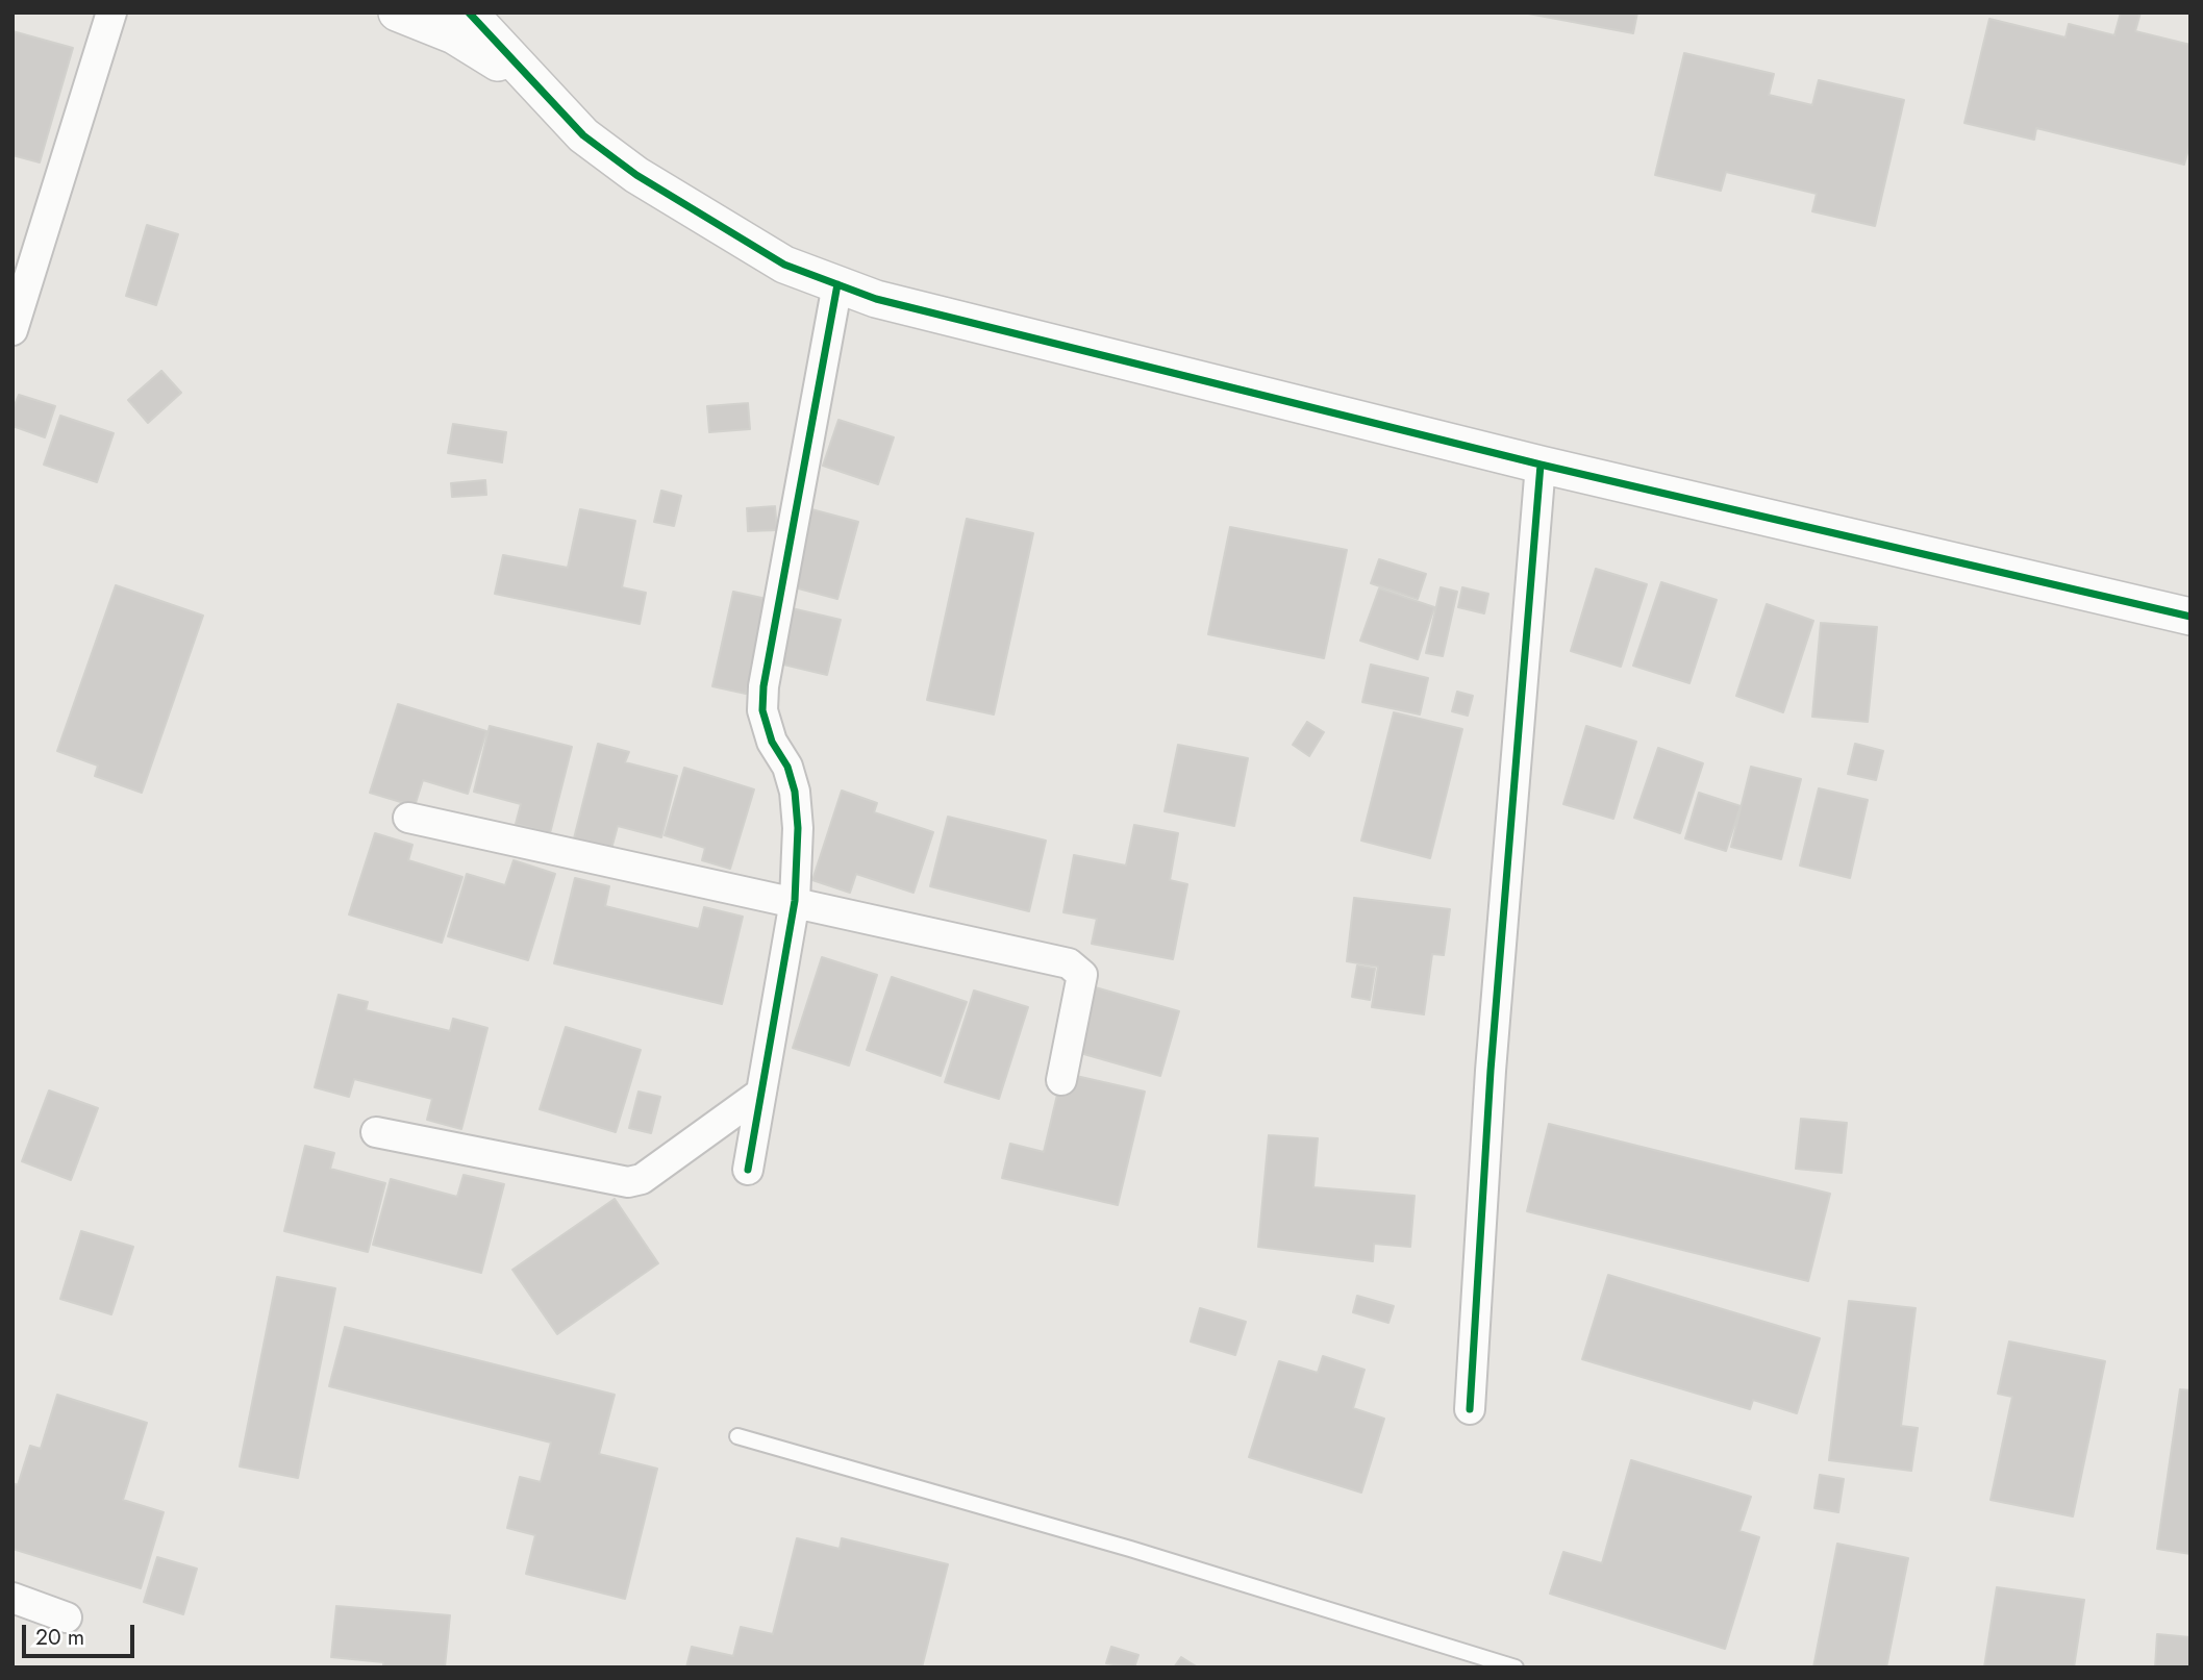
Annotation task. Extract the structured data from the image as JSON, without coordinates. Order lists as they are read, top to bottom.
{
  "scale_bar": "20 m"
}
